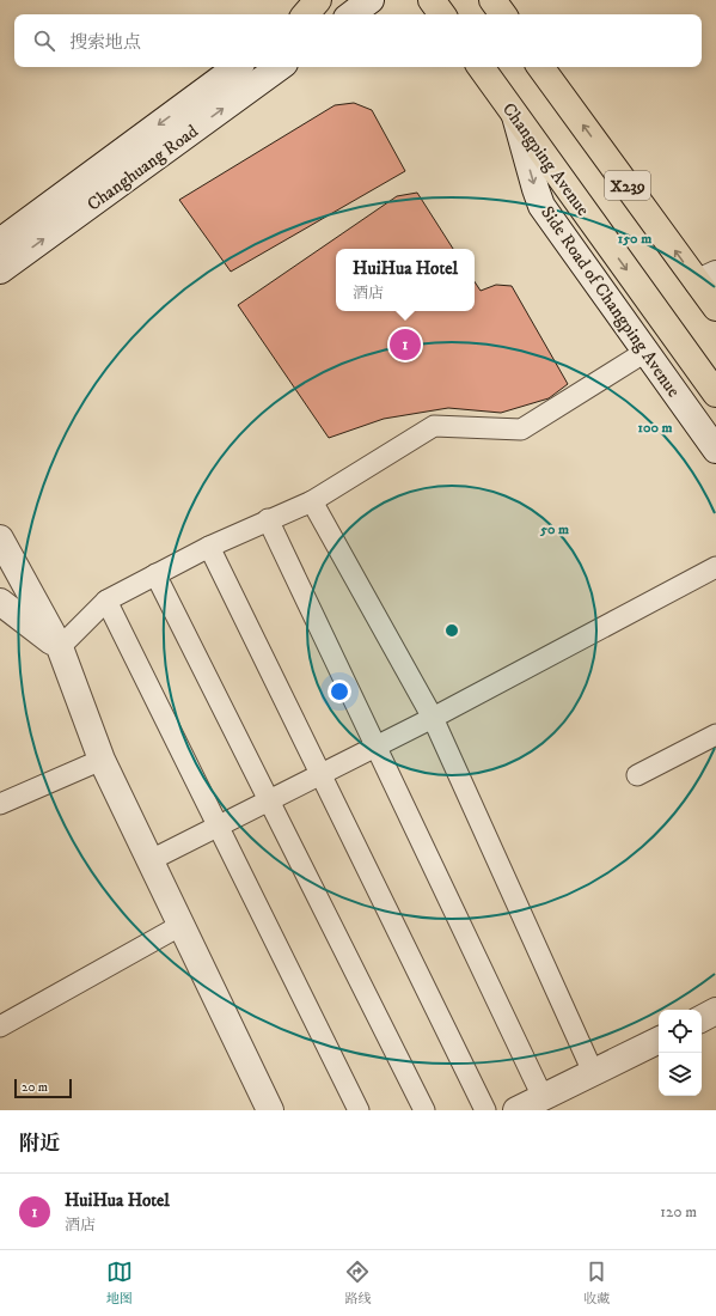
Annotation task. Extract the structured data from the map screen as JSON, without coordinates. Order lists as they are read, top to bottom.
{
  "streets": {
    "main road": [
      "Changping Avenue",
      "Changhuang Road",
      "X239",
      "Side Road of Changping Avenue"
    ]
  },
  "crossings": [
    ["Changping Avenue", "Side Road of Changping Avenue"]
  ],
  "scale_bar": "20 m",
  "page": {
    "search": "搜索地点",
    "popup": ["HuiHua Hotel", "酒店"],
    "pins": "1",
    "scale": "20 m",
    "heading": "附近",
    "list": [
      {
        "mark": "1",
        "name": "HuiHua Hotel",
        "note": "酒店",
        "value": "120 m"
      }
    ],
    "nav": ["地图", "路线", "收藏"]
  },
  "rings": ["150 m", "100 m", "50 m"]
}
